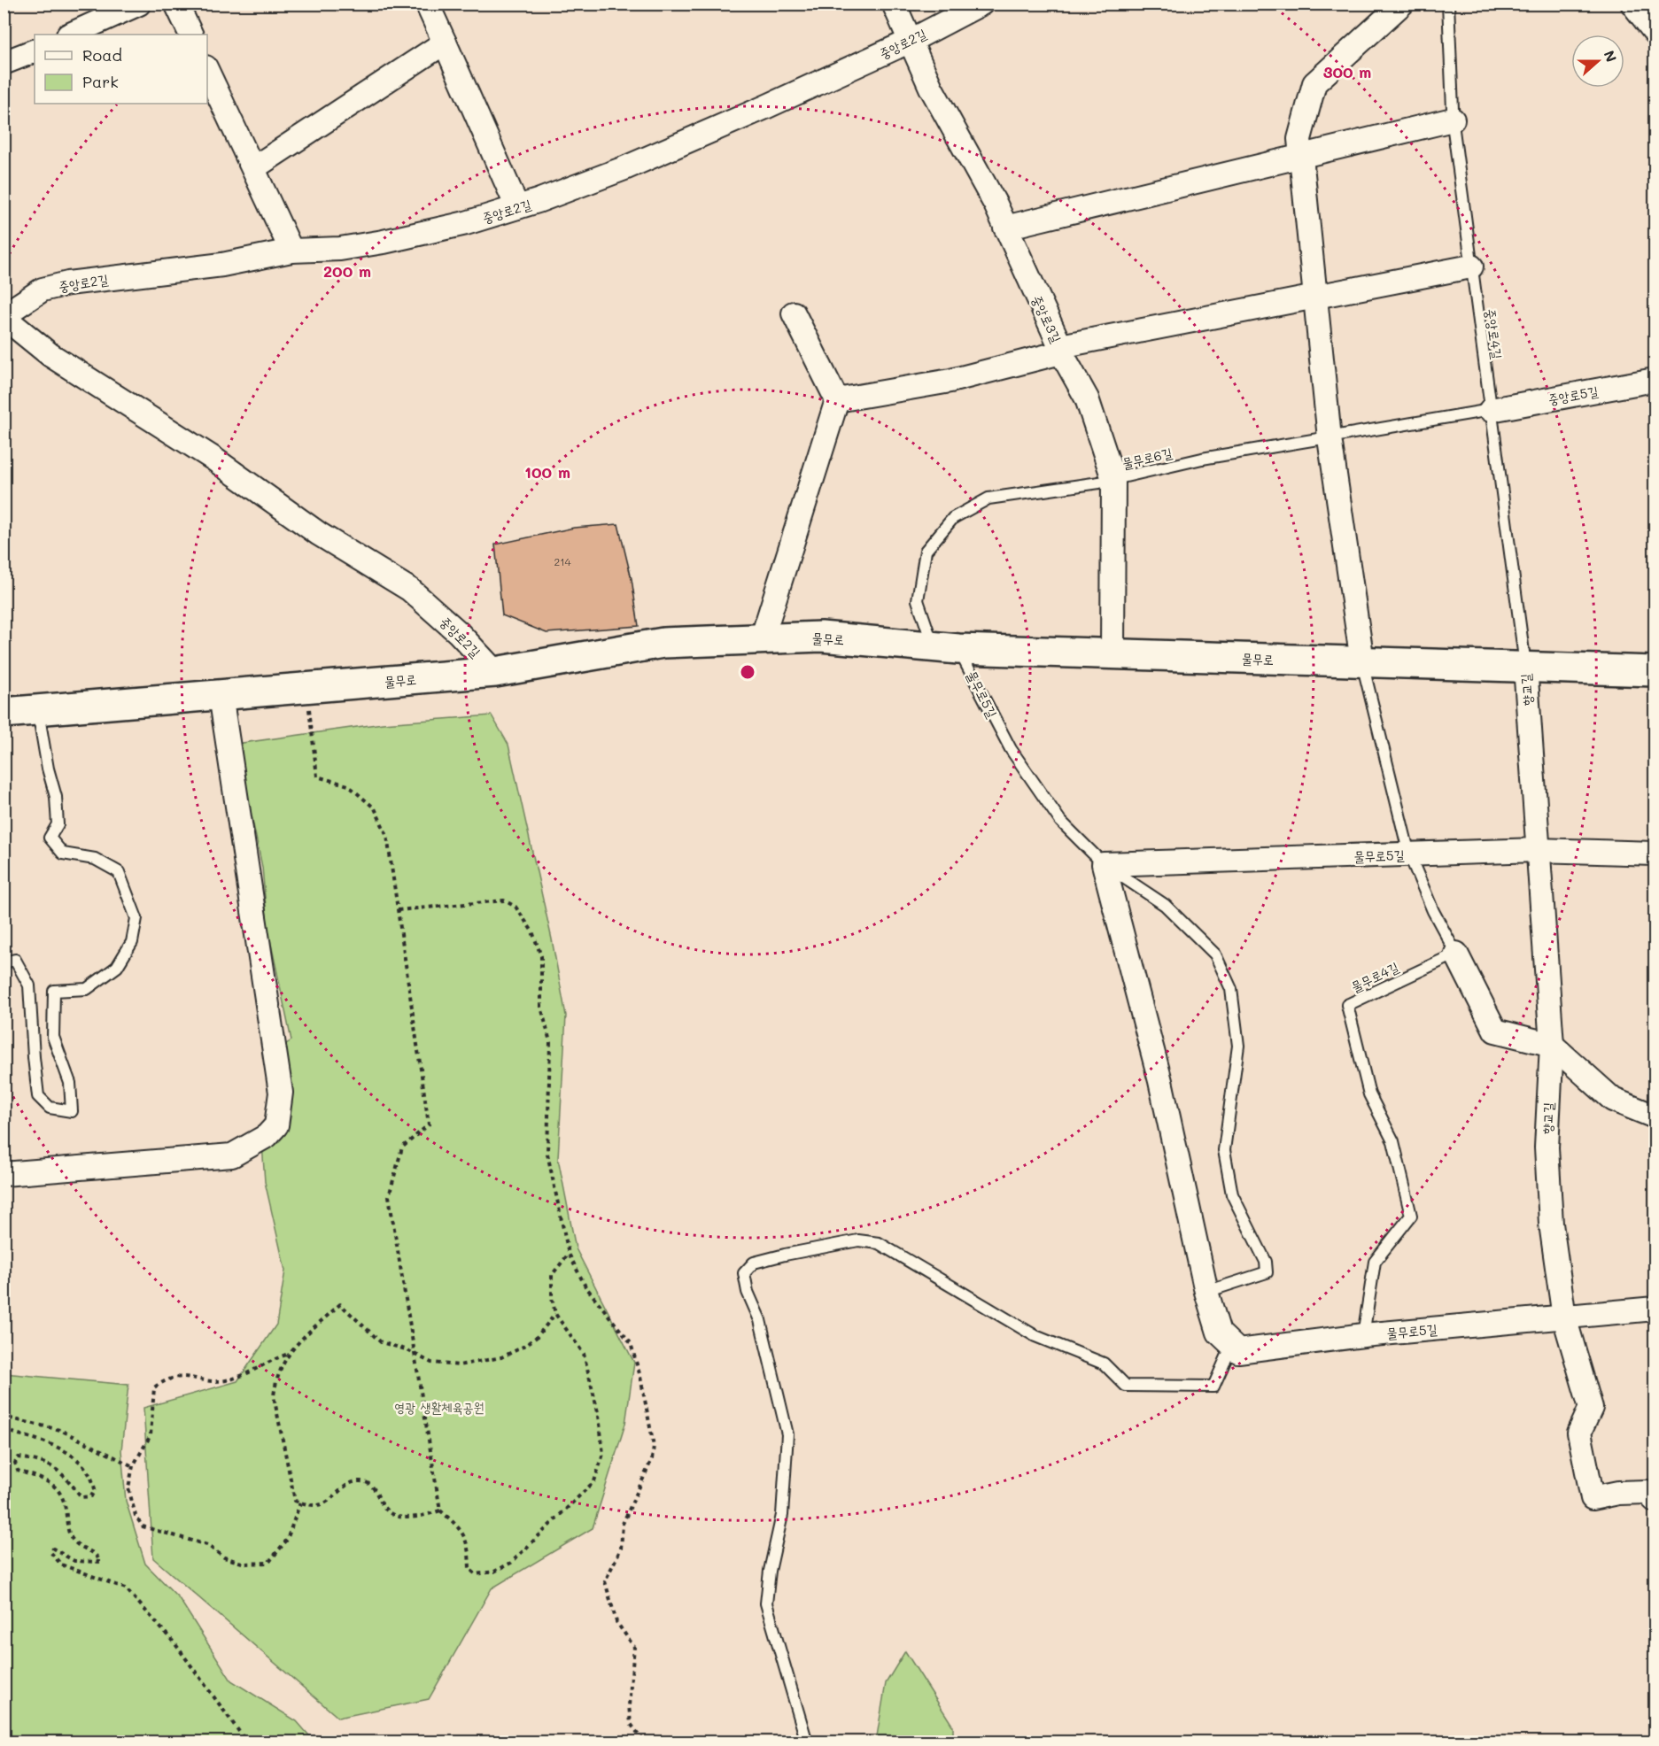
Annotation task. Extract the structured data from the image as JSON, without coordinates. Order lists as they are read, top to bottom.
{
  "streets": {
    "main road": ["물무로"],
    "street": [
      "중앙로2길",
      "중앙로3길",
      "중앙로5길",
      "향교길",
      "물무로5길"
    ],
    "lane": ["중앙로4길", "물무로6길", "물무로4길"]
  },
  "crossings": [
    ["중앙로2길", "중앙로3길"],
    ["중앙로2길", "물무로"],
    ["중앙로3길", "물무로6길"],
    ["중앙로3길", "물무로"],
    ["중앙로4길", "중앙로5길"],
    ["중앙로4길", "물무로6길"],
    ["중앙로4길", "물무로"],
    ["중앙로4길", "향교길"],
    ["중앙로5길", "물무로6길"],
    ["물무로6길", "물무로"],
    ["물무로6길", "물무로5길"],
    ["물무로", "향교길"],
    ["물무로", "물무로5길"],
    ["향교길", "물무로5길"],
    ["물무로5길", "물무로4길"]
  ],
  "parks": ["영광 생활체육공원"],
  "house_numbers": ["214"],
  "legend": ["Road", "Park"],
  "north": "right",
  "rings": ["300 m", "200 m", "100 m"]
}
